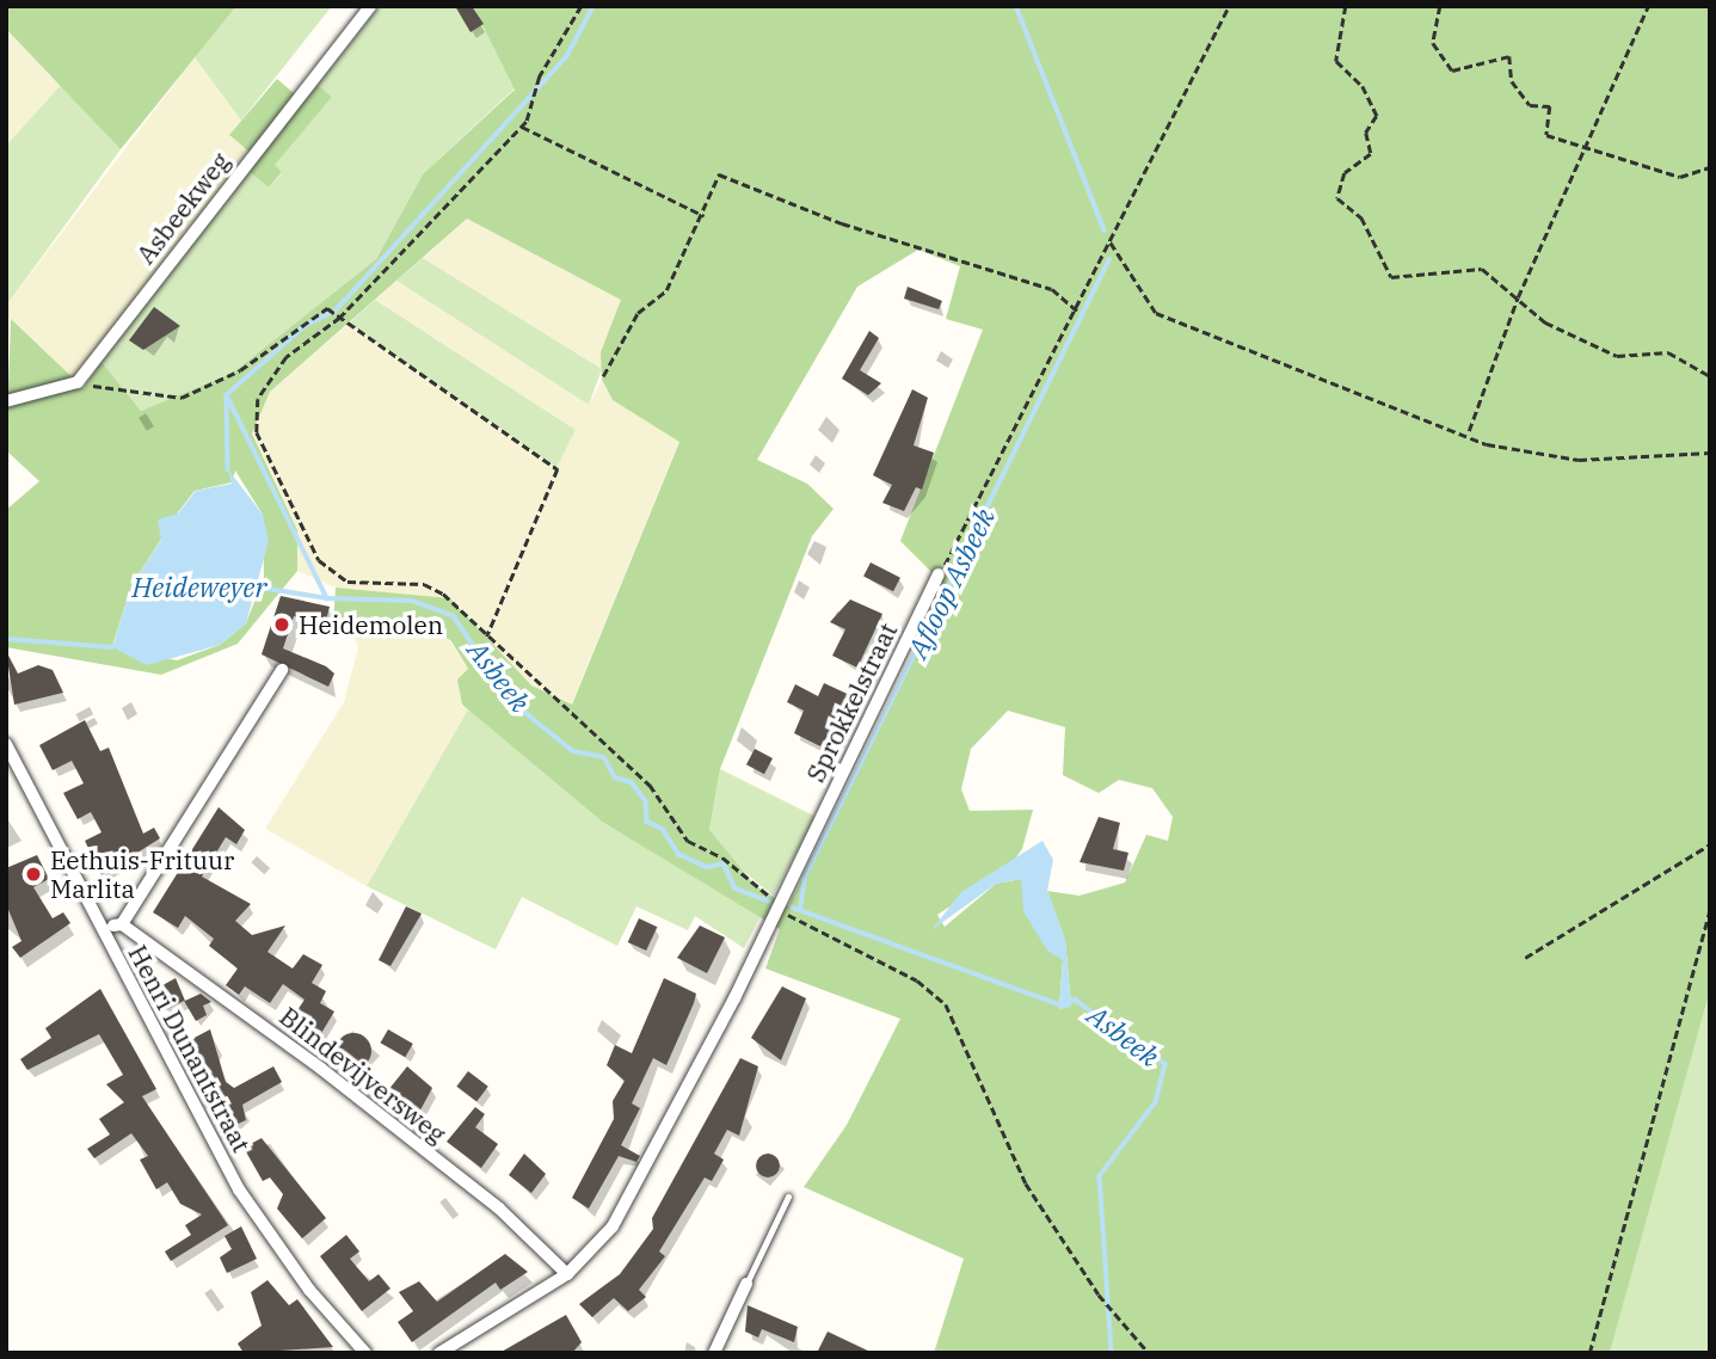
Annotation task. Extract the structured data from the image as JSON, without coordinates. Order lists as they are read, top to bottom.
{
  "streets": {
    "street": [
      "Asbeekweg",
      "Sprokkelstraat",
      "Henri Dunantstraat",
      "Blindevijversweg"
    ]
  },
  "crossings": [
    ["Sprokkelstraat", "Blindevijversweg"]
  ],
  "water": ["Afloop Asbeek", "Heideweyer", "Asbeek"],
  "places": ["Heidemolen", "Eethuis-Frituur Marlita"]
}
